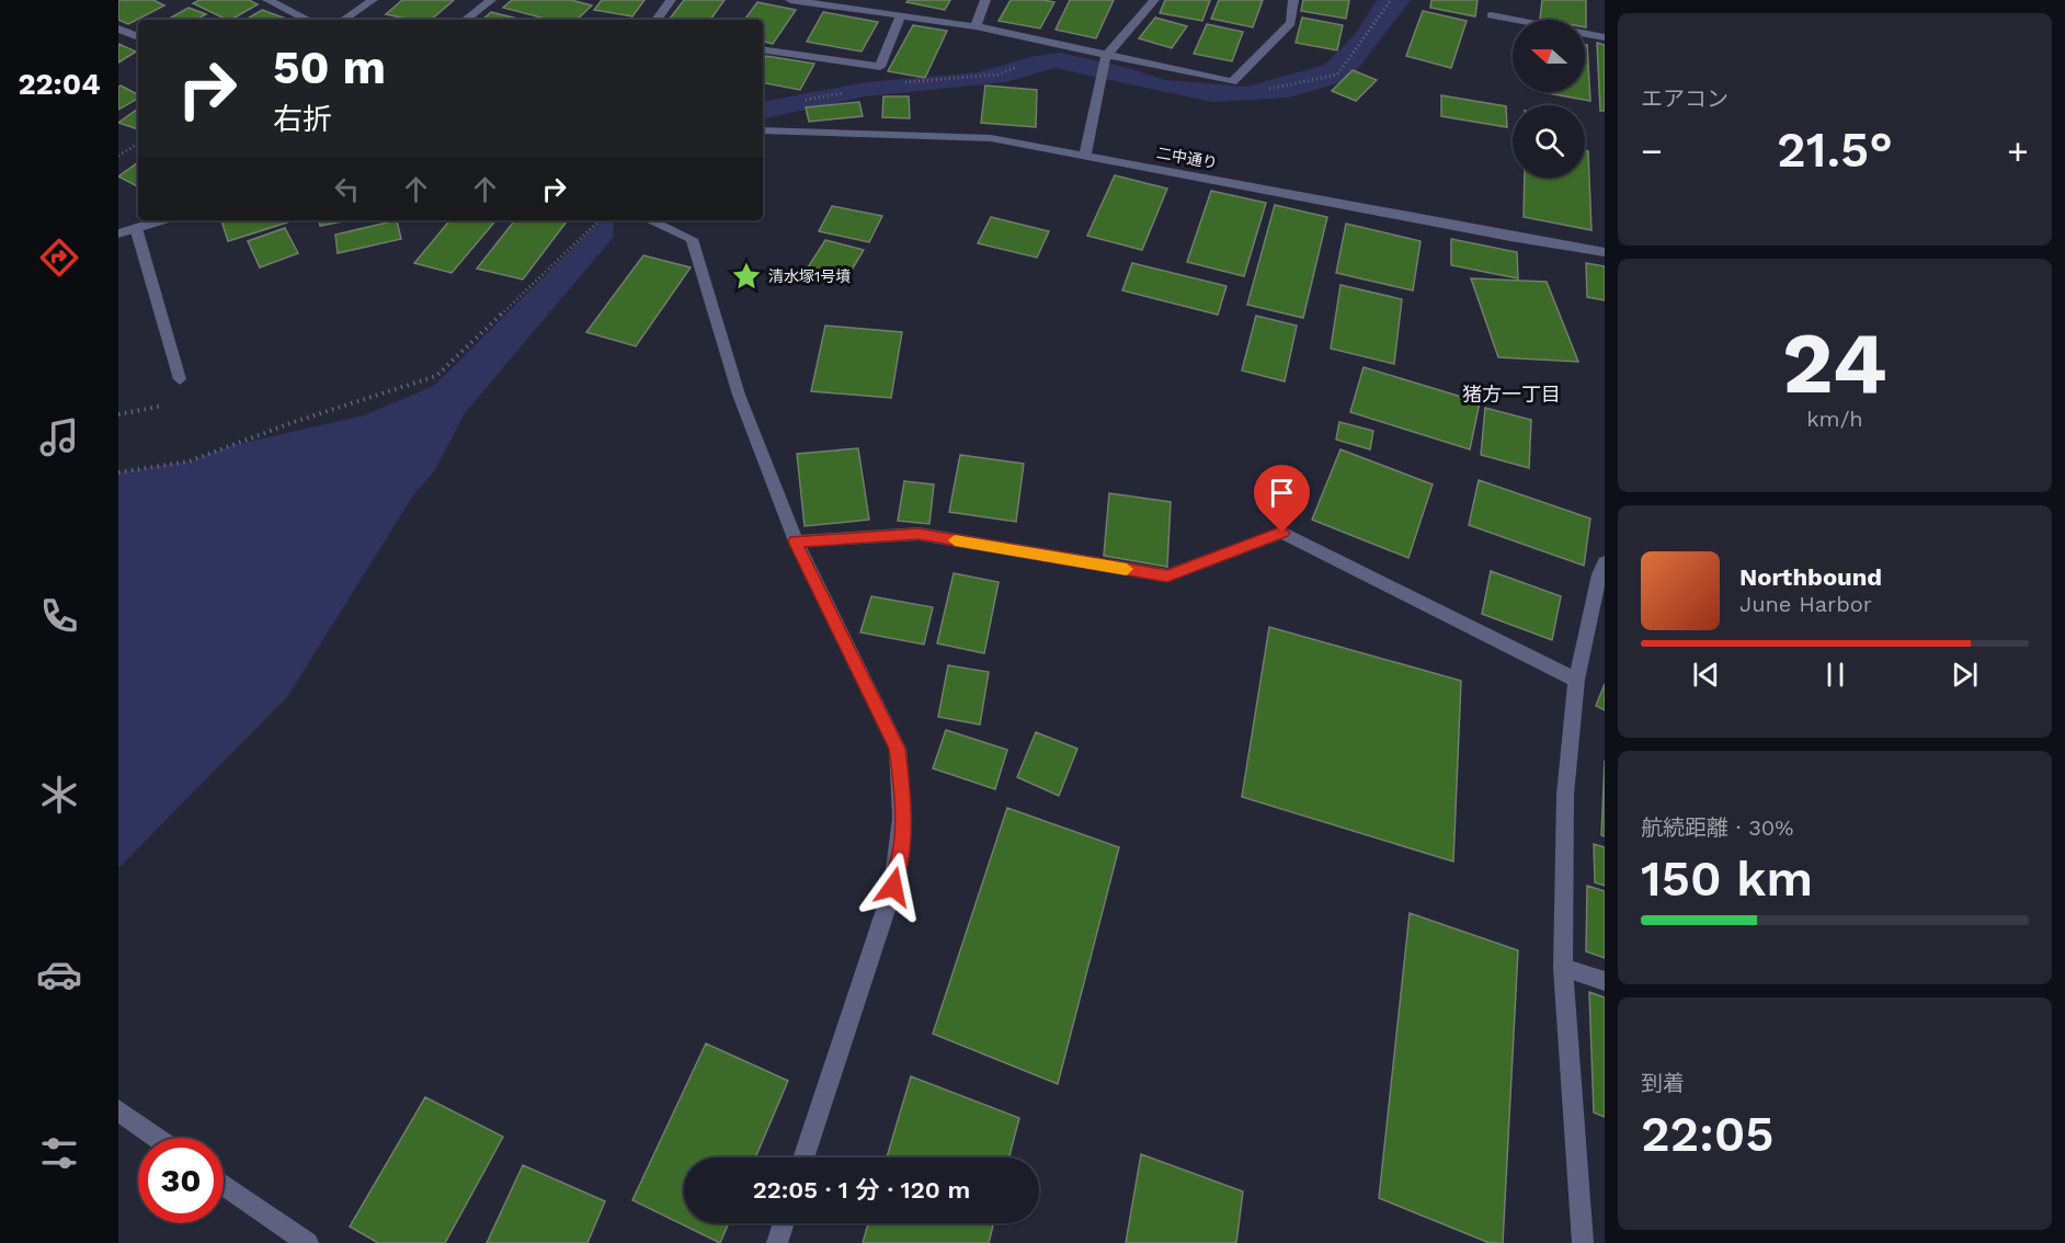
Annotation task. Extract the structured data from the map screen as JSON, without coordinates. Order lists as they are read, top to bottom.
{
  "streets": {
    "street": ["二中通り"]
  },
  "districts": ["猪方一丁目"],
  "places": {
    "place": ["清水塚1号墳"]
  },
  "north": "left",
  "page": {
    "tabs": "22:04",
    "tile": [
      "エアコン",
      ["24", "km/h"],
      ["航続距離 · 30%", "150 km"],
      ["到着", "22:05"]
    ],
    "turn": ["50 m", "右折"],
    "heat": ["−", "21.5°", "+"],
    "song": ["Northbound", "June Harbor"],
    "limit": "30",
    "trip": "22:05 · 1 分 · 120 m"
  }
}
